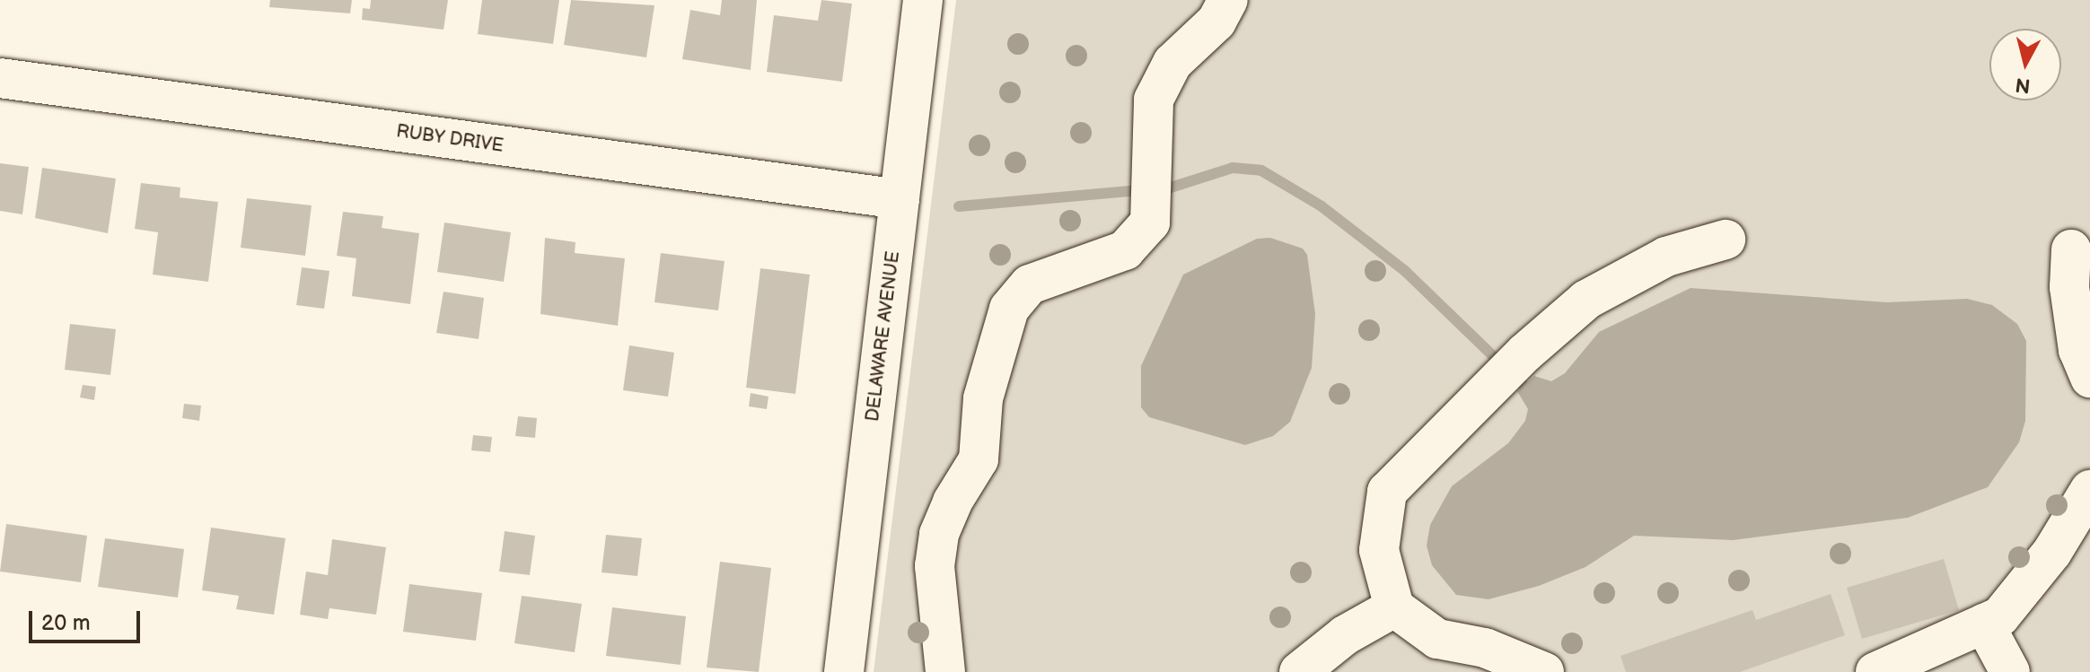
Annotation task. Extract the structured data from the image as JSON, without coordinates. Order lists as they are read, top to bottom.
{
  "streets": {
    "street": ["RUBY DRIVE", "DELAWARE AVENUE"]
  },
  "crossings": [
    ["RUBY DRIVE", "DELAWARE AVENUE"]
  ],
  "scale_bar": "20 m",
  "north": "bottom"
}
